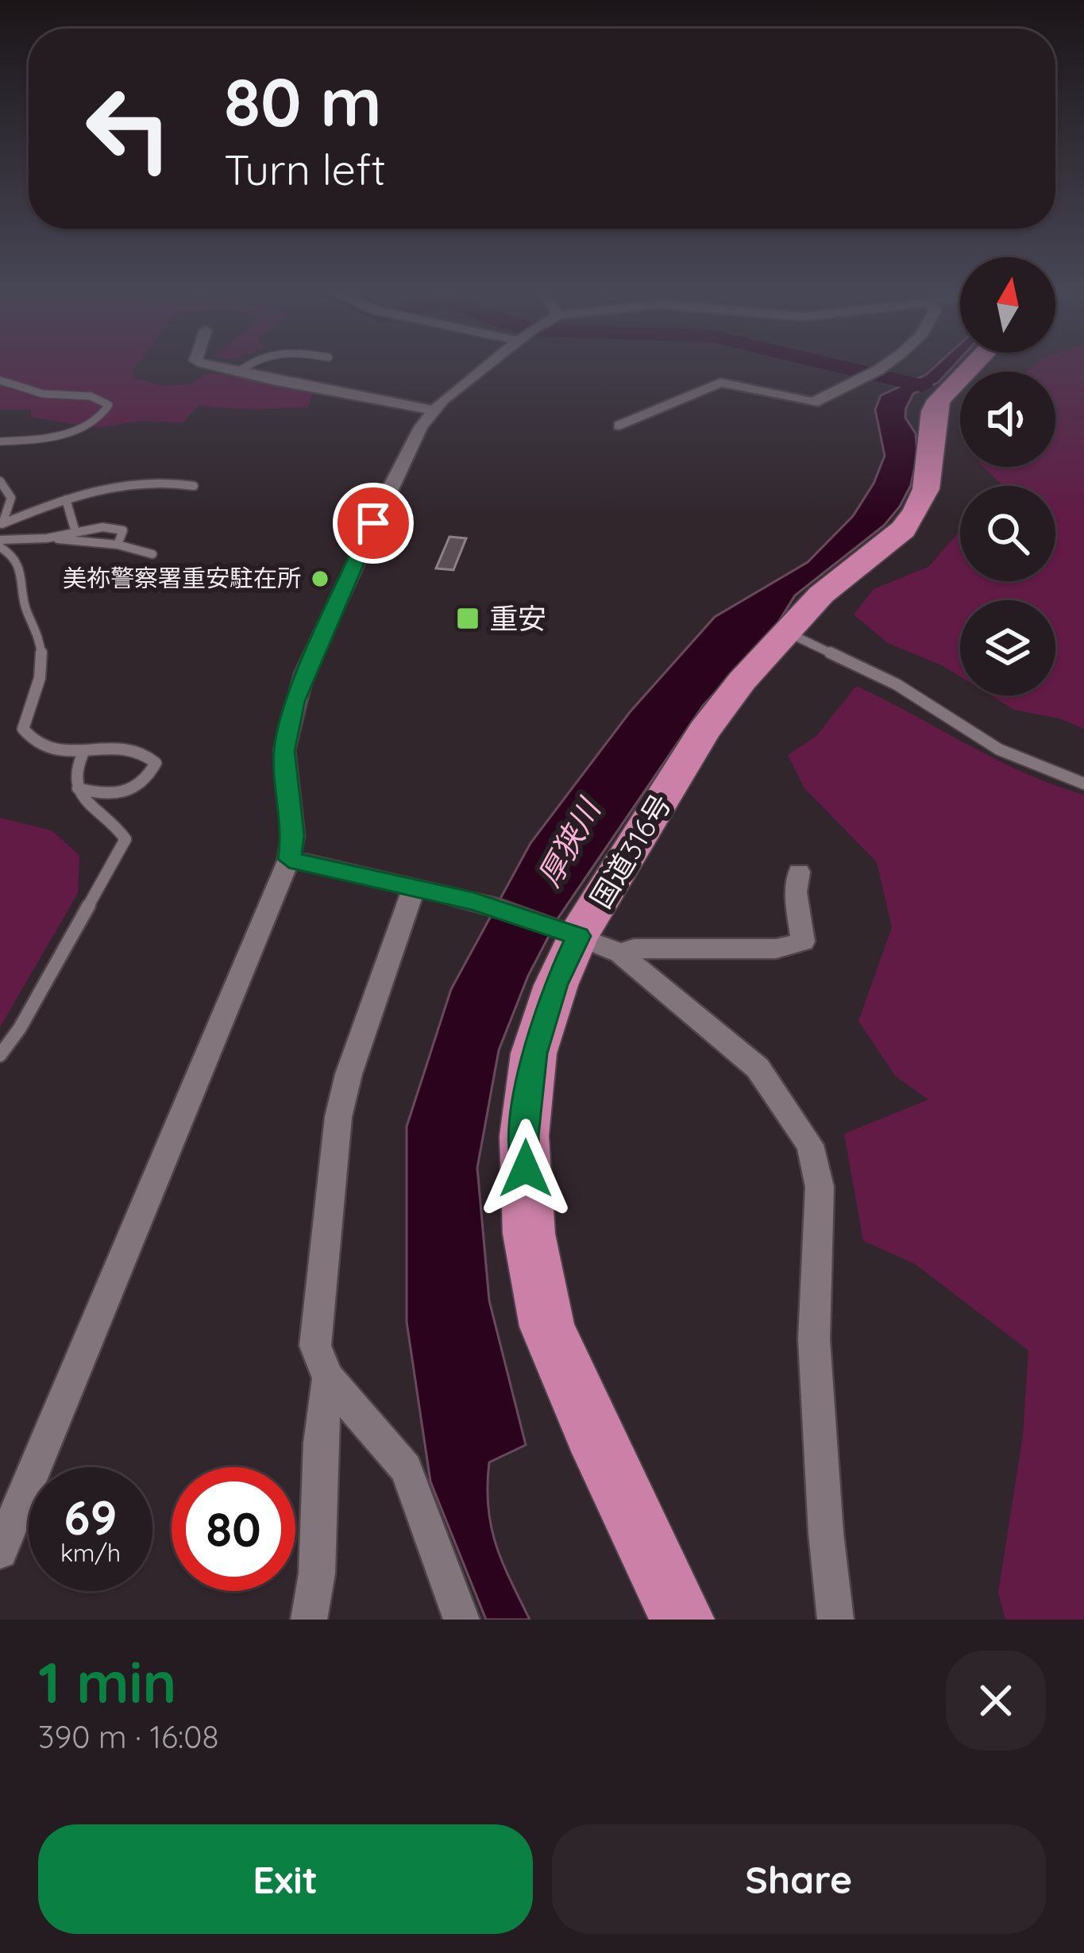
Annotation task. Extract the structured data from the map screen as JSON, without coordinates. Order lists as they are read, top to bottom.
{
  "streets": {
    "highway": ["国道316号"]
  },
  "water": ["厚狭川"],
  "places": {
    "other": ["美祢警察署重安駐在所"],
    "transit": ["重安"]
  },
  "north": "top",
  "page": {
    "turn": ["80 m", "Turn left"],
    "speed": "69 km/h",
    "limit": "80",
    "heading": ["1 min", "390 m · 16:08"],
    "buttons": ["Exit", "Share"]
  }
}
